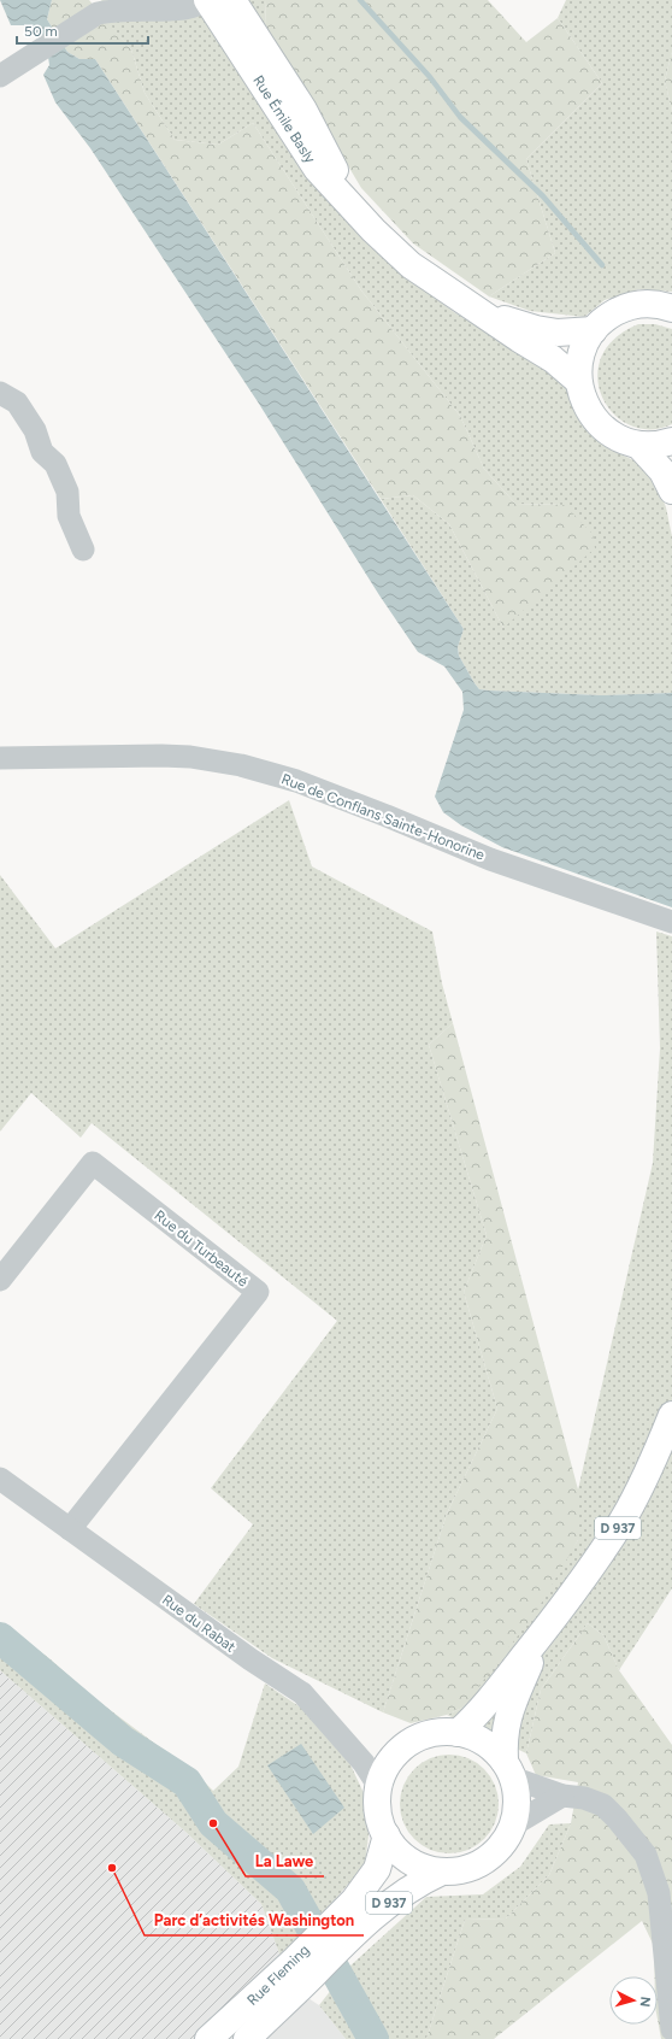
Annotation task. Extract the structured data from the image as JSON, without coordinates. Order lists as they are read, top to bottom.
{
  "streets": {
    "main road": ["Rue Émile Basly", "D 937", "Rue Fleming"],
    "street": ["Rue de Conflans Sainte-Honorine", "Rue du Turbeauté", "Rue du Rabat"]
  },
  "crossings": [
    ["Rue du Turbeauté", "Rue du Rabat"],
    ["D 937", "Rue du Rabat"],
    ["D 937", "Rue Fleming"],
    ["Rue du Rabat", "Rue Fleming"]
  ],
  "places": ["La Lawe", "Parc d’activités Washington"],
  "scale_bar": "50 m",
  "north": "right"
}
